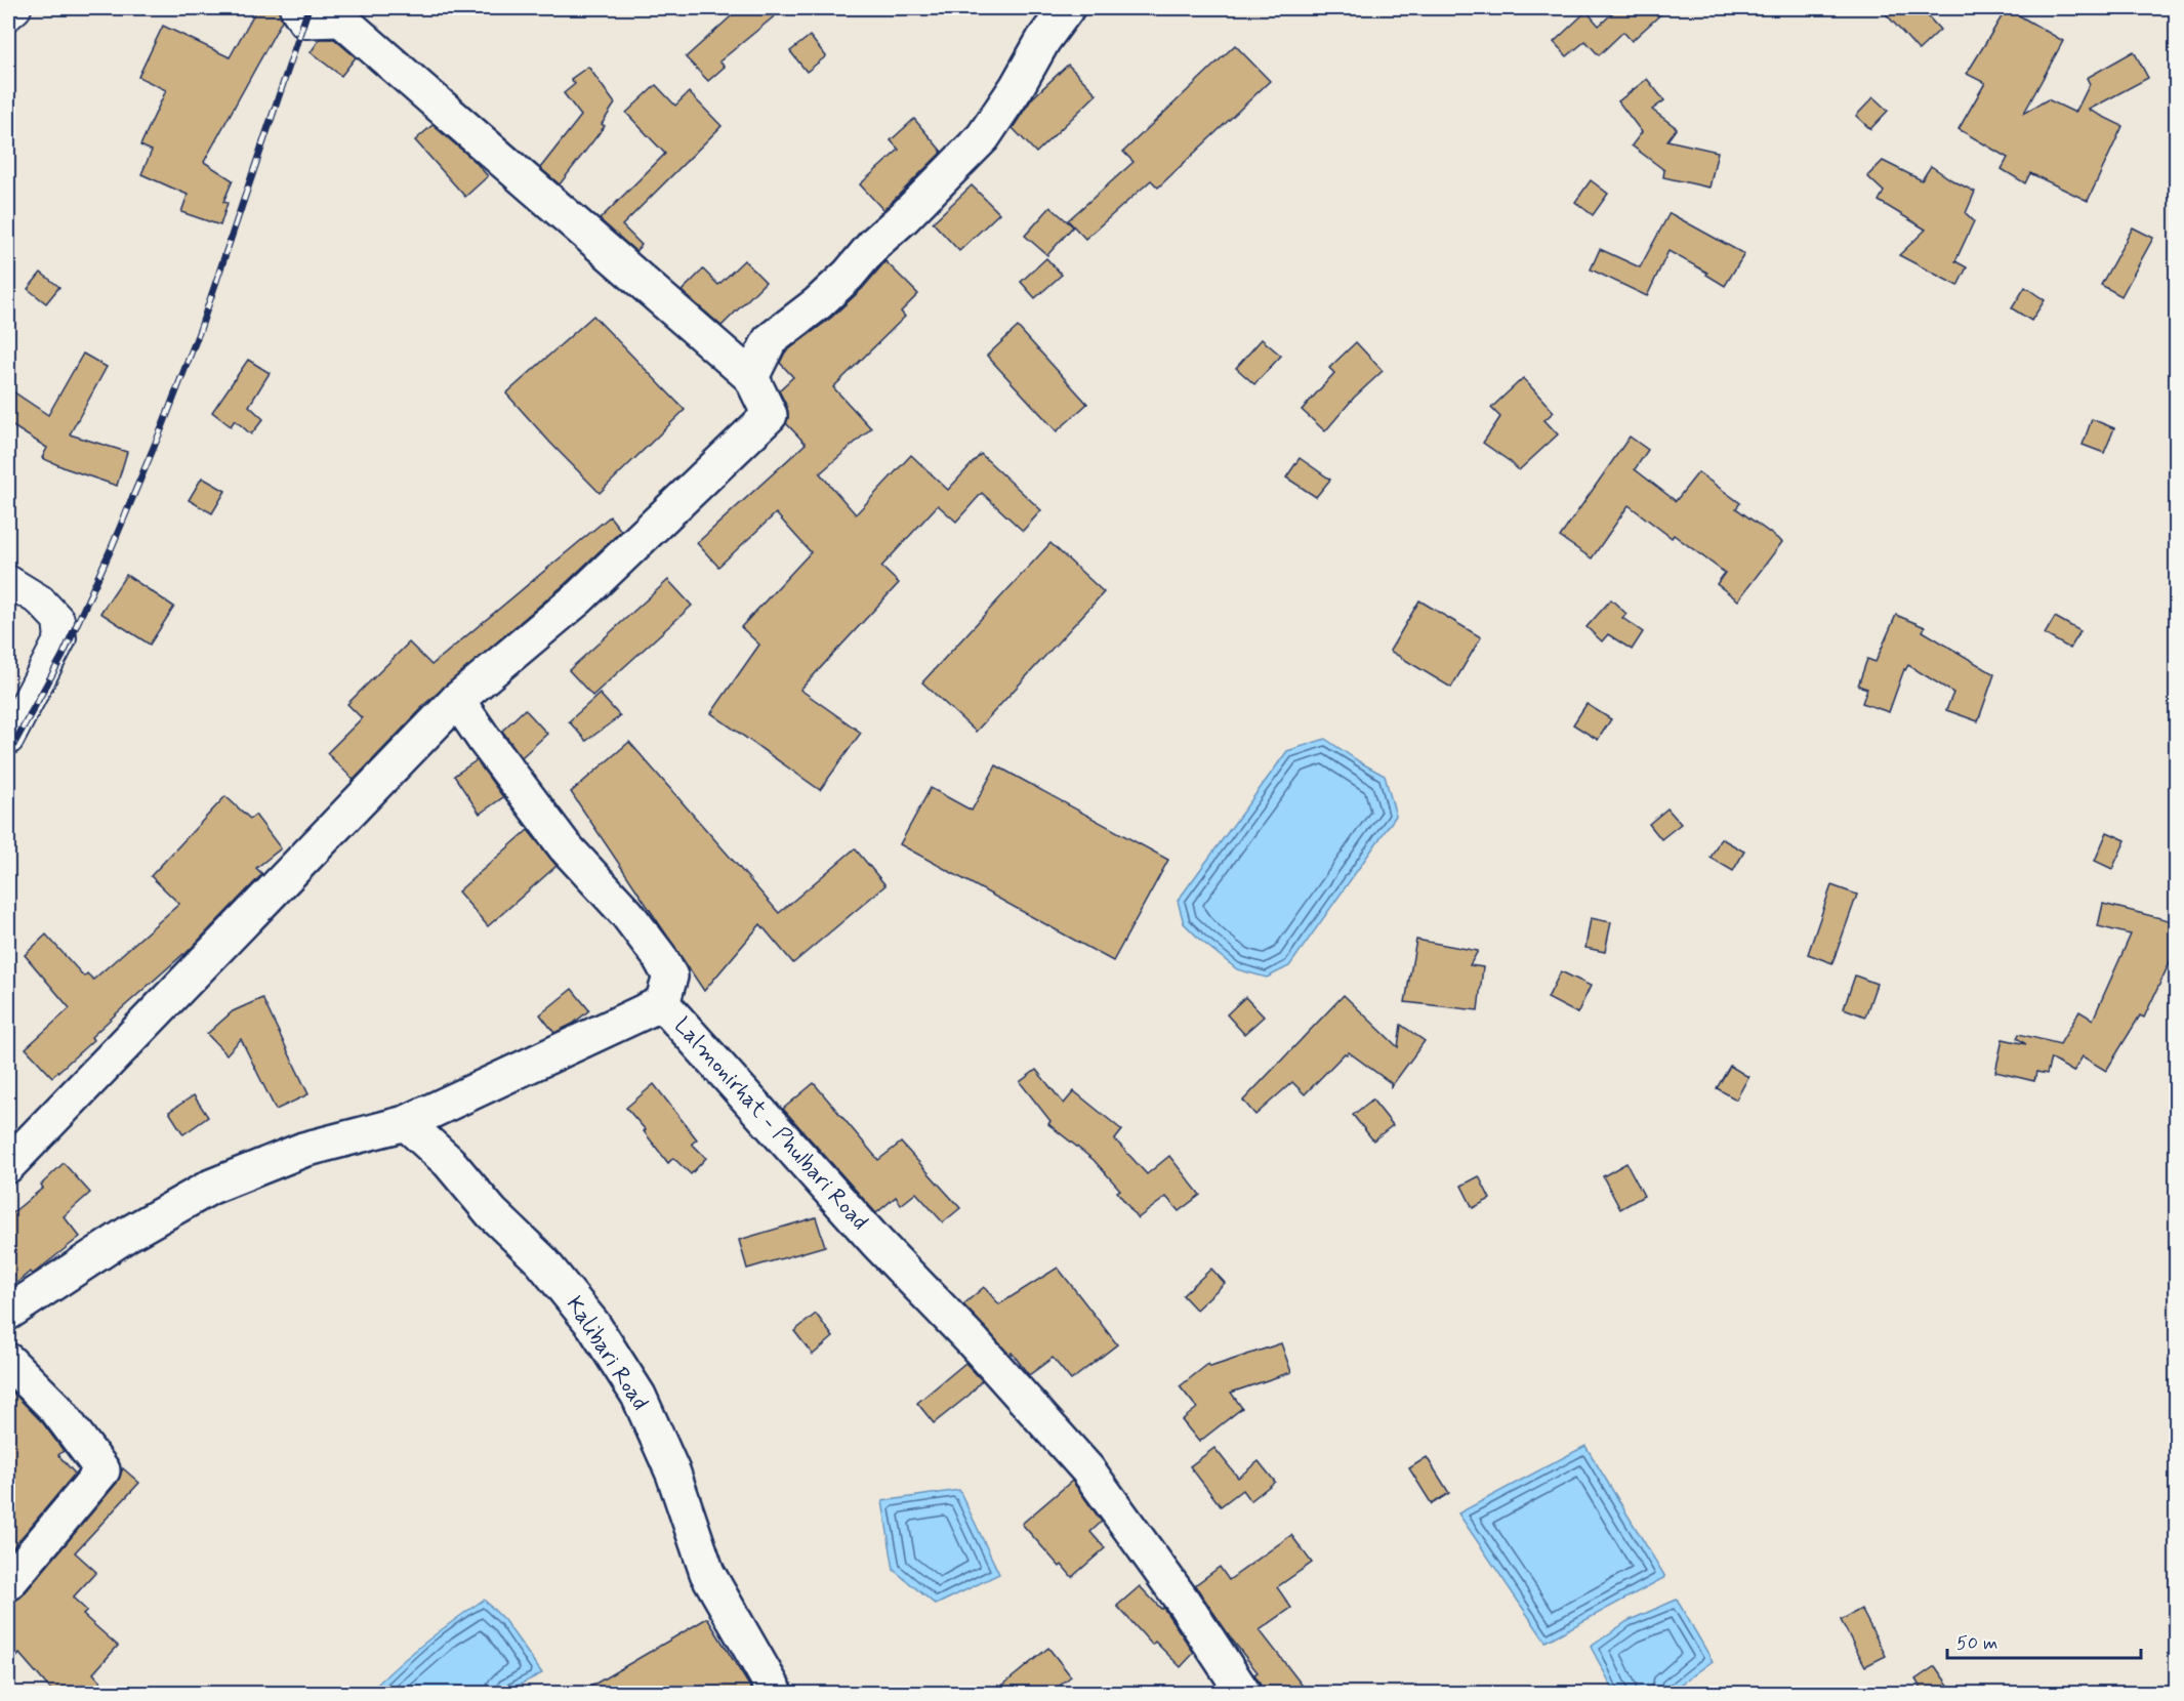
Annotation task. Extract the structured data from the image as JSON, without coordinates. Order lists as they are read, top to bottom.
{
  "streets": {
    "street": ["Lalmonirhat - Phulbari Road", "Kalibari Road"]
  },
  "crossings": [
    ["Lalmonirhat - Phulbari Road", "Kalibari Road"]
  ],
  "scale_bar": "50 m"
}
